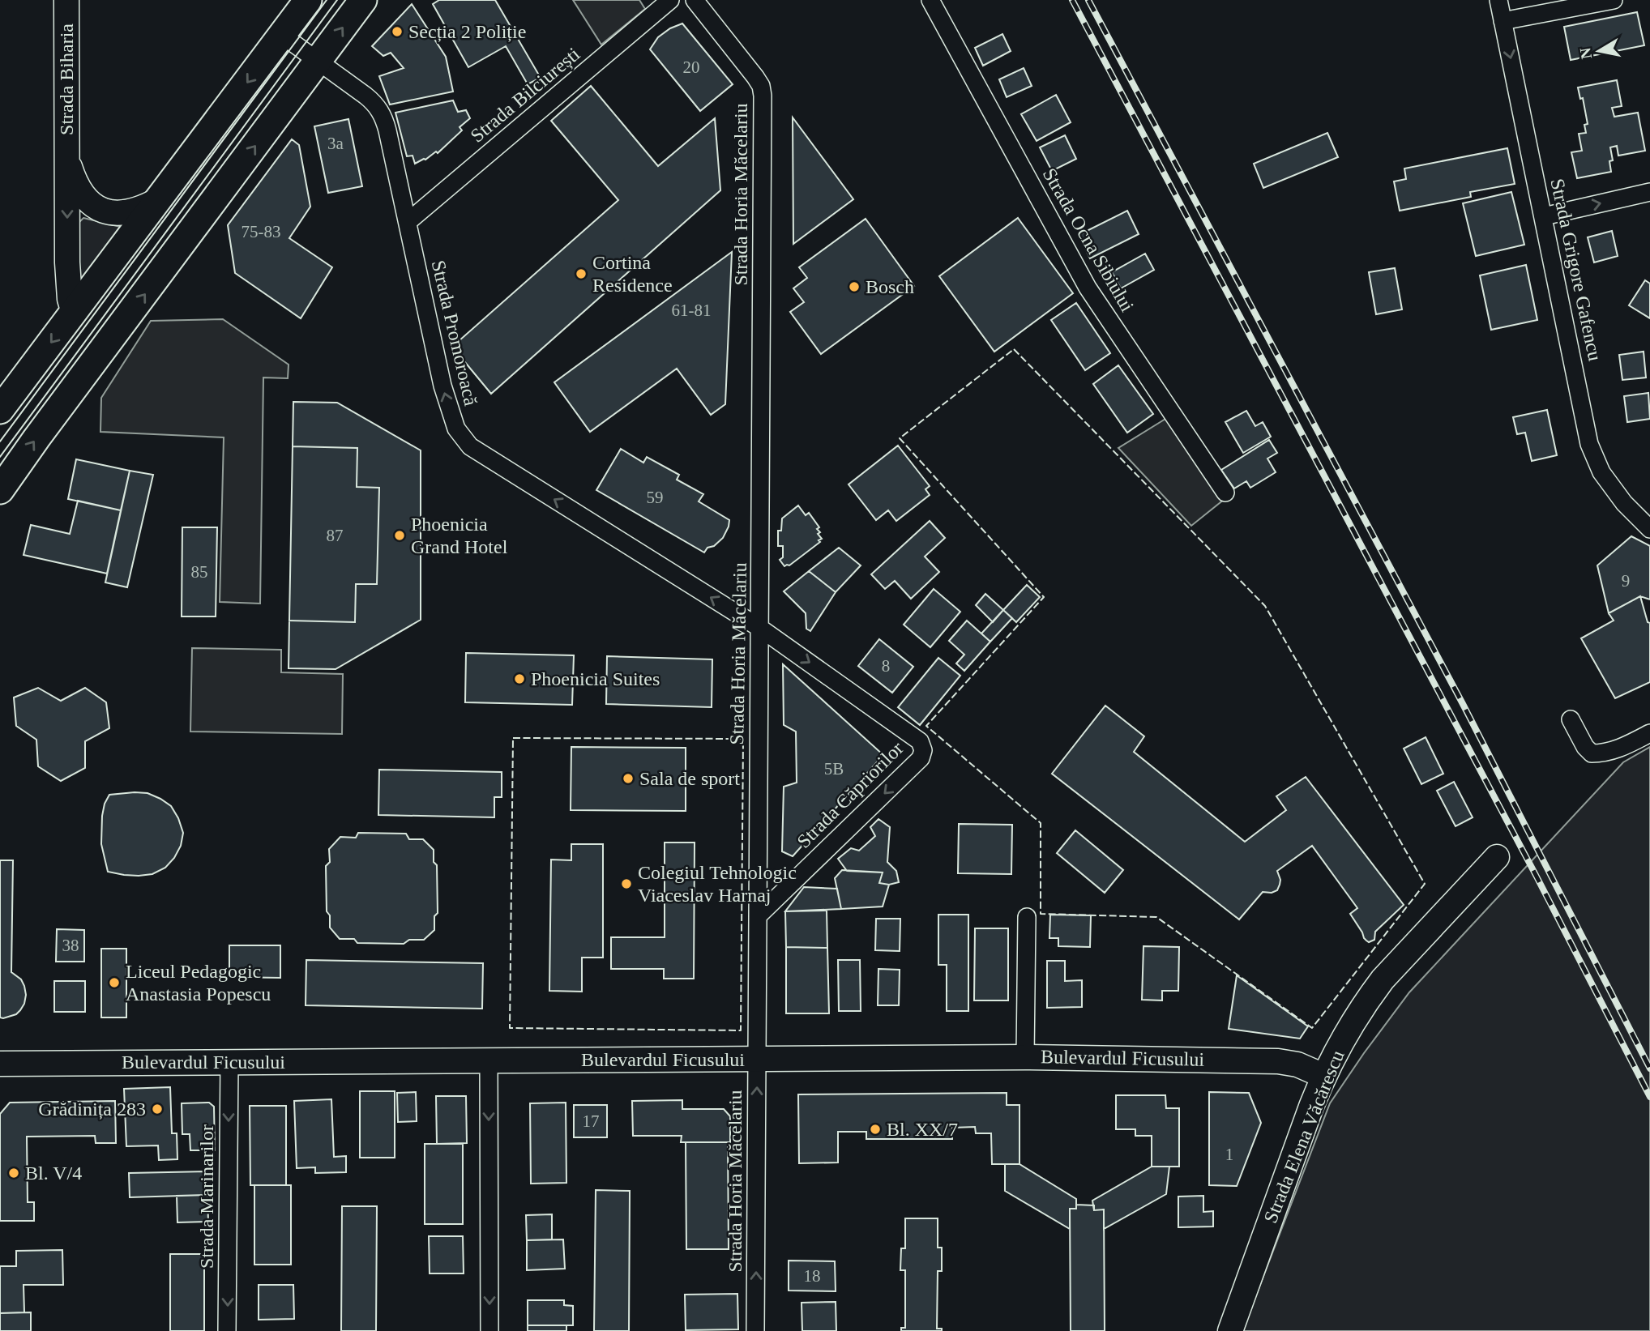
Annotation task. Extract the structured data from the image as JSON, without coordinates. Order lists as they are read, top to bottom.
{
  "streets": {
    "street": [
      "Strada Biharia",
      "Strada Bilciurești",
      "Strada Horia Măcelariu",
      "Strada Ocna Sibiului",
      "Strada Grigore Gafencu",
      "Strada Promoroacă",
      "Strada Căpriorilor",
      "Bulevardul Ficusului",
      "Strada Elena Văcărescu",
      "Strada Marinarilor"
    ]
  },
  "crossings": [
    ["Strada Bilciurești", "Strada Promoroacă"],
    ["Strada Horia Măcelariu", "Strada Promoroacă"],
    ["Strada Horia Măcelariu", "Strada Căpriorilor"],
    ["Strada Horia Măcelariu", "Bulevardul Ficusului"],
    ["Strada Promoroacă", "Strada Căpriorilor"],
    ["Bulevardul Ficusului", "Strada Elena Văcărescu"],
    ["Bulevardul Ficusului", "Strada Marinarilor"]
  ],
  "one_way": [
    "Strada Biharia",
    "Strada Grigore Gafencu",
    "Strada Promoroacă",
    "Strada Marinarilor"
  ],
  "places": [
    "Secția 2 Poliție",
    "Cortina Residence",
    "Bosch",
    "Phoenicia Grand Hotel",
    "Phoenicia Suites",
    "Sala de sport",
    "Colegiul Tehnologic Viaceslav Harnaj",
    "Liceul Pedagogic Anastasia Popescu",
    "Grădinița 283",
    "Bl. XX/7",
    "Bl. V/4"
  ],
  "house_numbers": [
    "20",
    "3a",
    "75-83",
    "61-81",
    "59",
    "87",
    "85",
    "9",
    "8",
    "5B",
    "38",
    "17",
    "1",
    "18"
  ],
  "north": "left"
}
